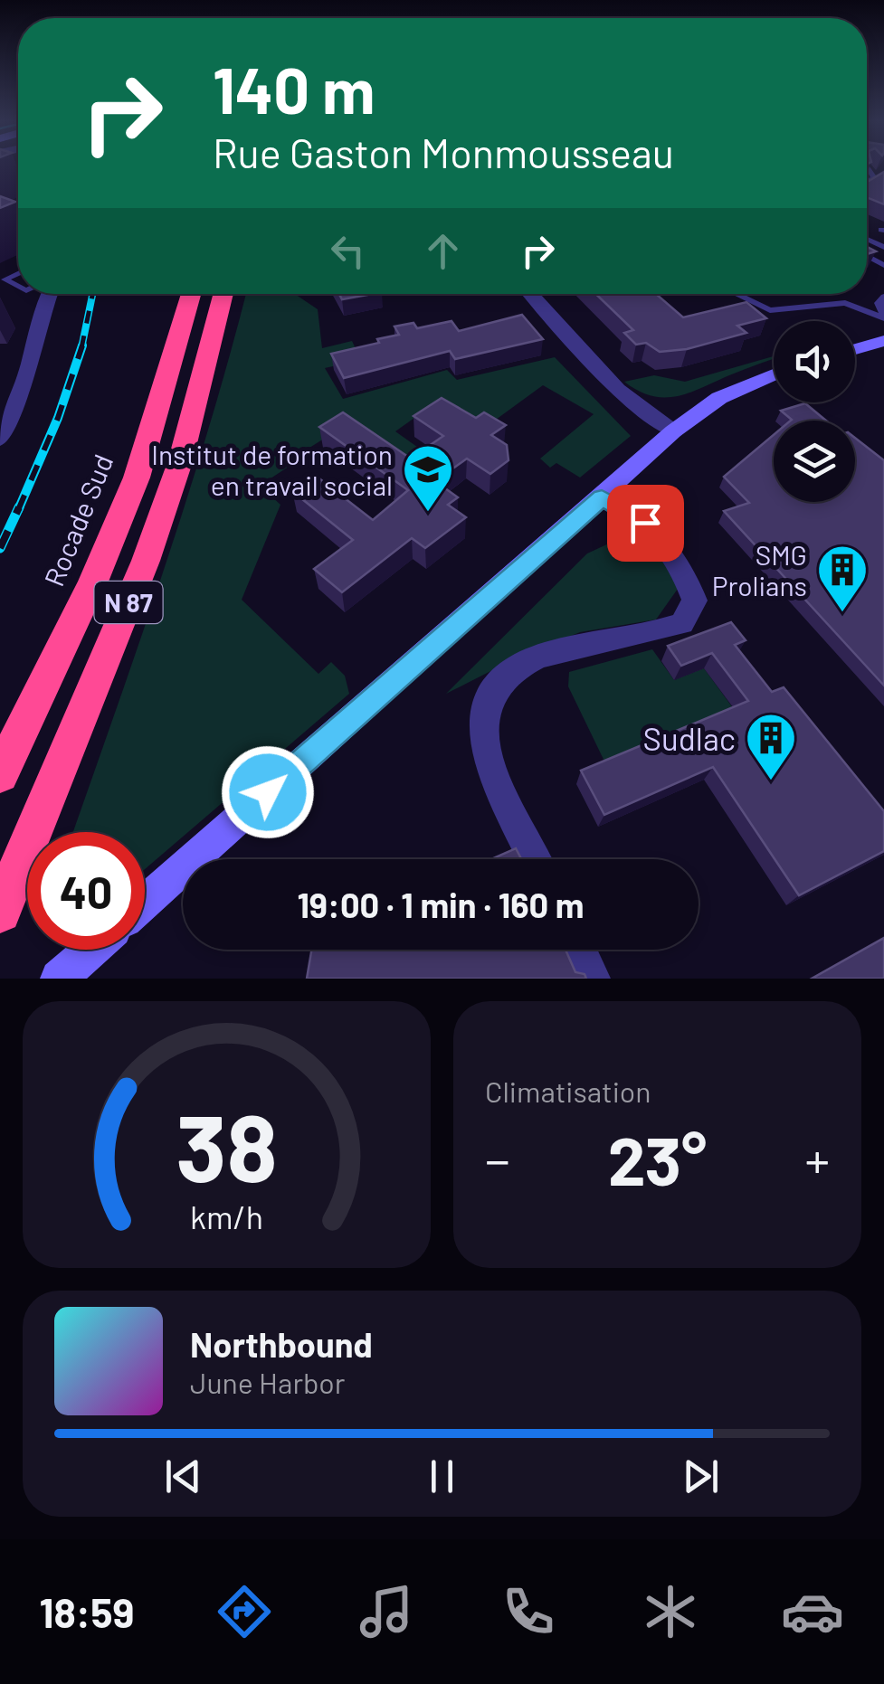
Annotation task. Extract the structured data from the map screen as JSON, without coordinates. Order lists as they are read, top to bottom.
{
  "streets": {
    "highway": ["Rocade Sud", "N 87"]
  },
  "places": {
    "school or university": ["Institut de formation en travail social"],
    "building": ["SMG Prolians", "Sudlac"]
  },
  "page": {
    "turn": ["140 m", "Rue Gaston Monmousseau"],
    "limit": "40",
    "trip": "19:00 · 1 min · 160 m",
    "tile": "Climatisation",
    "heat": ["−", "23°", "+"],
    "song": ["Northbound", "June Harbor"],
    "tabs": "18:59",
    "gauge": ["38", "km/h"]
  }
}
